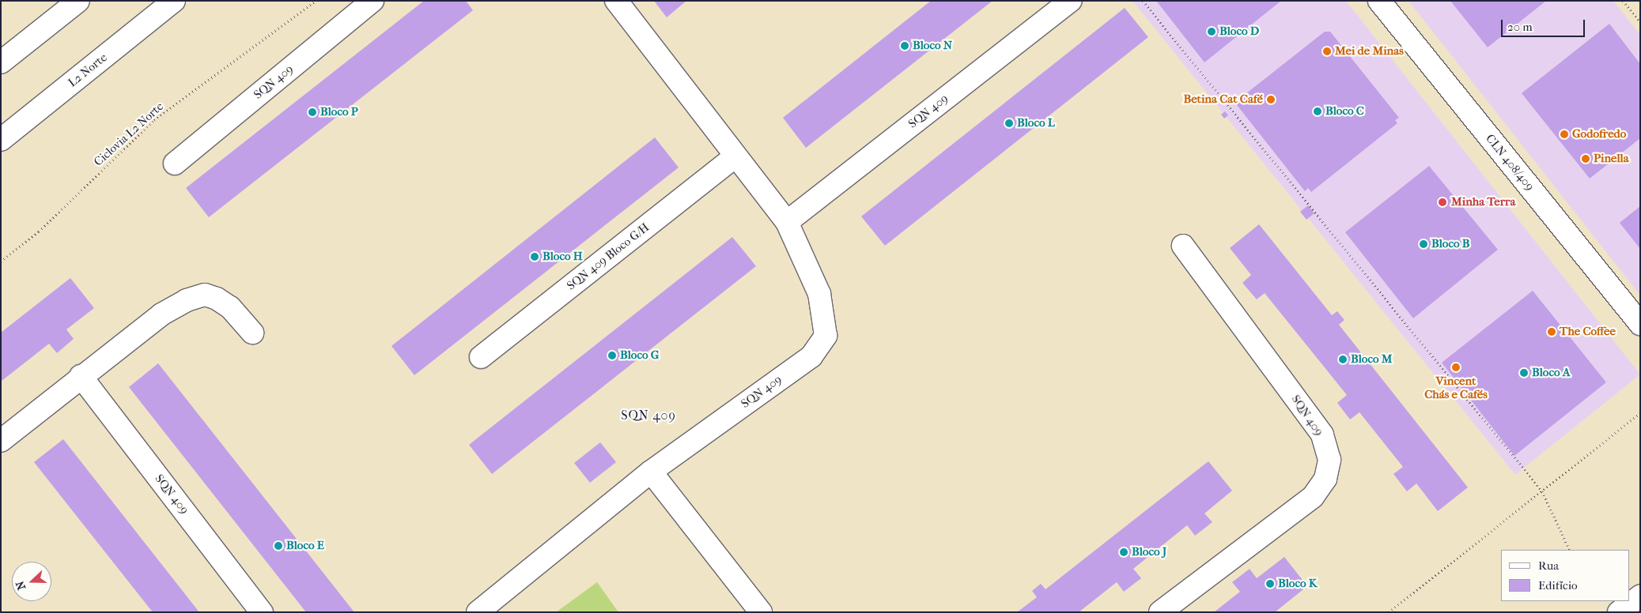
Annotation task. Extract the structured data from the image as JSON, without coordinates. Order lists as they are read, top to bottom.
{
  "streets": {
    "street": [
      "L2 Norte",
      "SQN 409",
      "CLN 408/409",
      "SQN 409 Bloco G/H"
    ],
    "path": ["Ciclovia L2 Norte"]
  },
  "crossings": [
    ["SQN 409", "SQN 409 Bloco G/H"]
  ],
  "districts": ["SQN 409"],
  "places": [
    "Bloco D",
    "Bloco N",
    "Mei de Minas",
    "Betina Cat Café",
    "Bloco C",
    "Bloco P",
    "Bloco L",
    "Godofredo",
    "Pinella",
    "Minha Terra",
    "Bloco B",
    "Bloco H",
    "The Coffee",
    "Bloco G",
    "Bloco M",
    "Vincent Chás e Cafés",
    "Bloco A",
    "Bloco E",
    "Bloco J",
    "Bloco K"
  ],
  "legend": ["Rua", "Edifício"],
  "scale_bar": "20 m",
  "north": "left"
}
